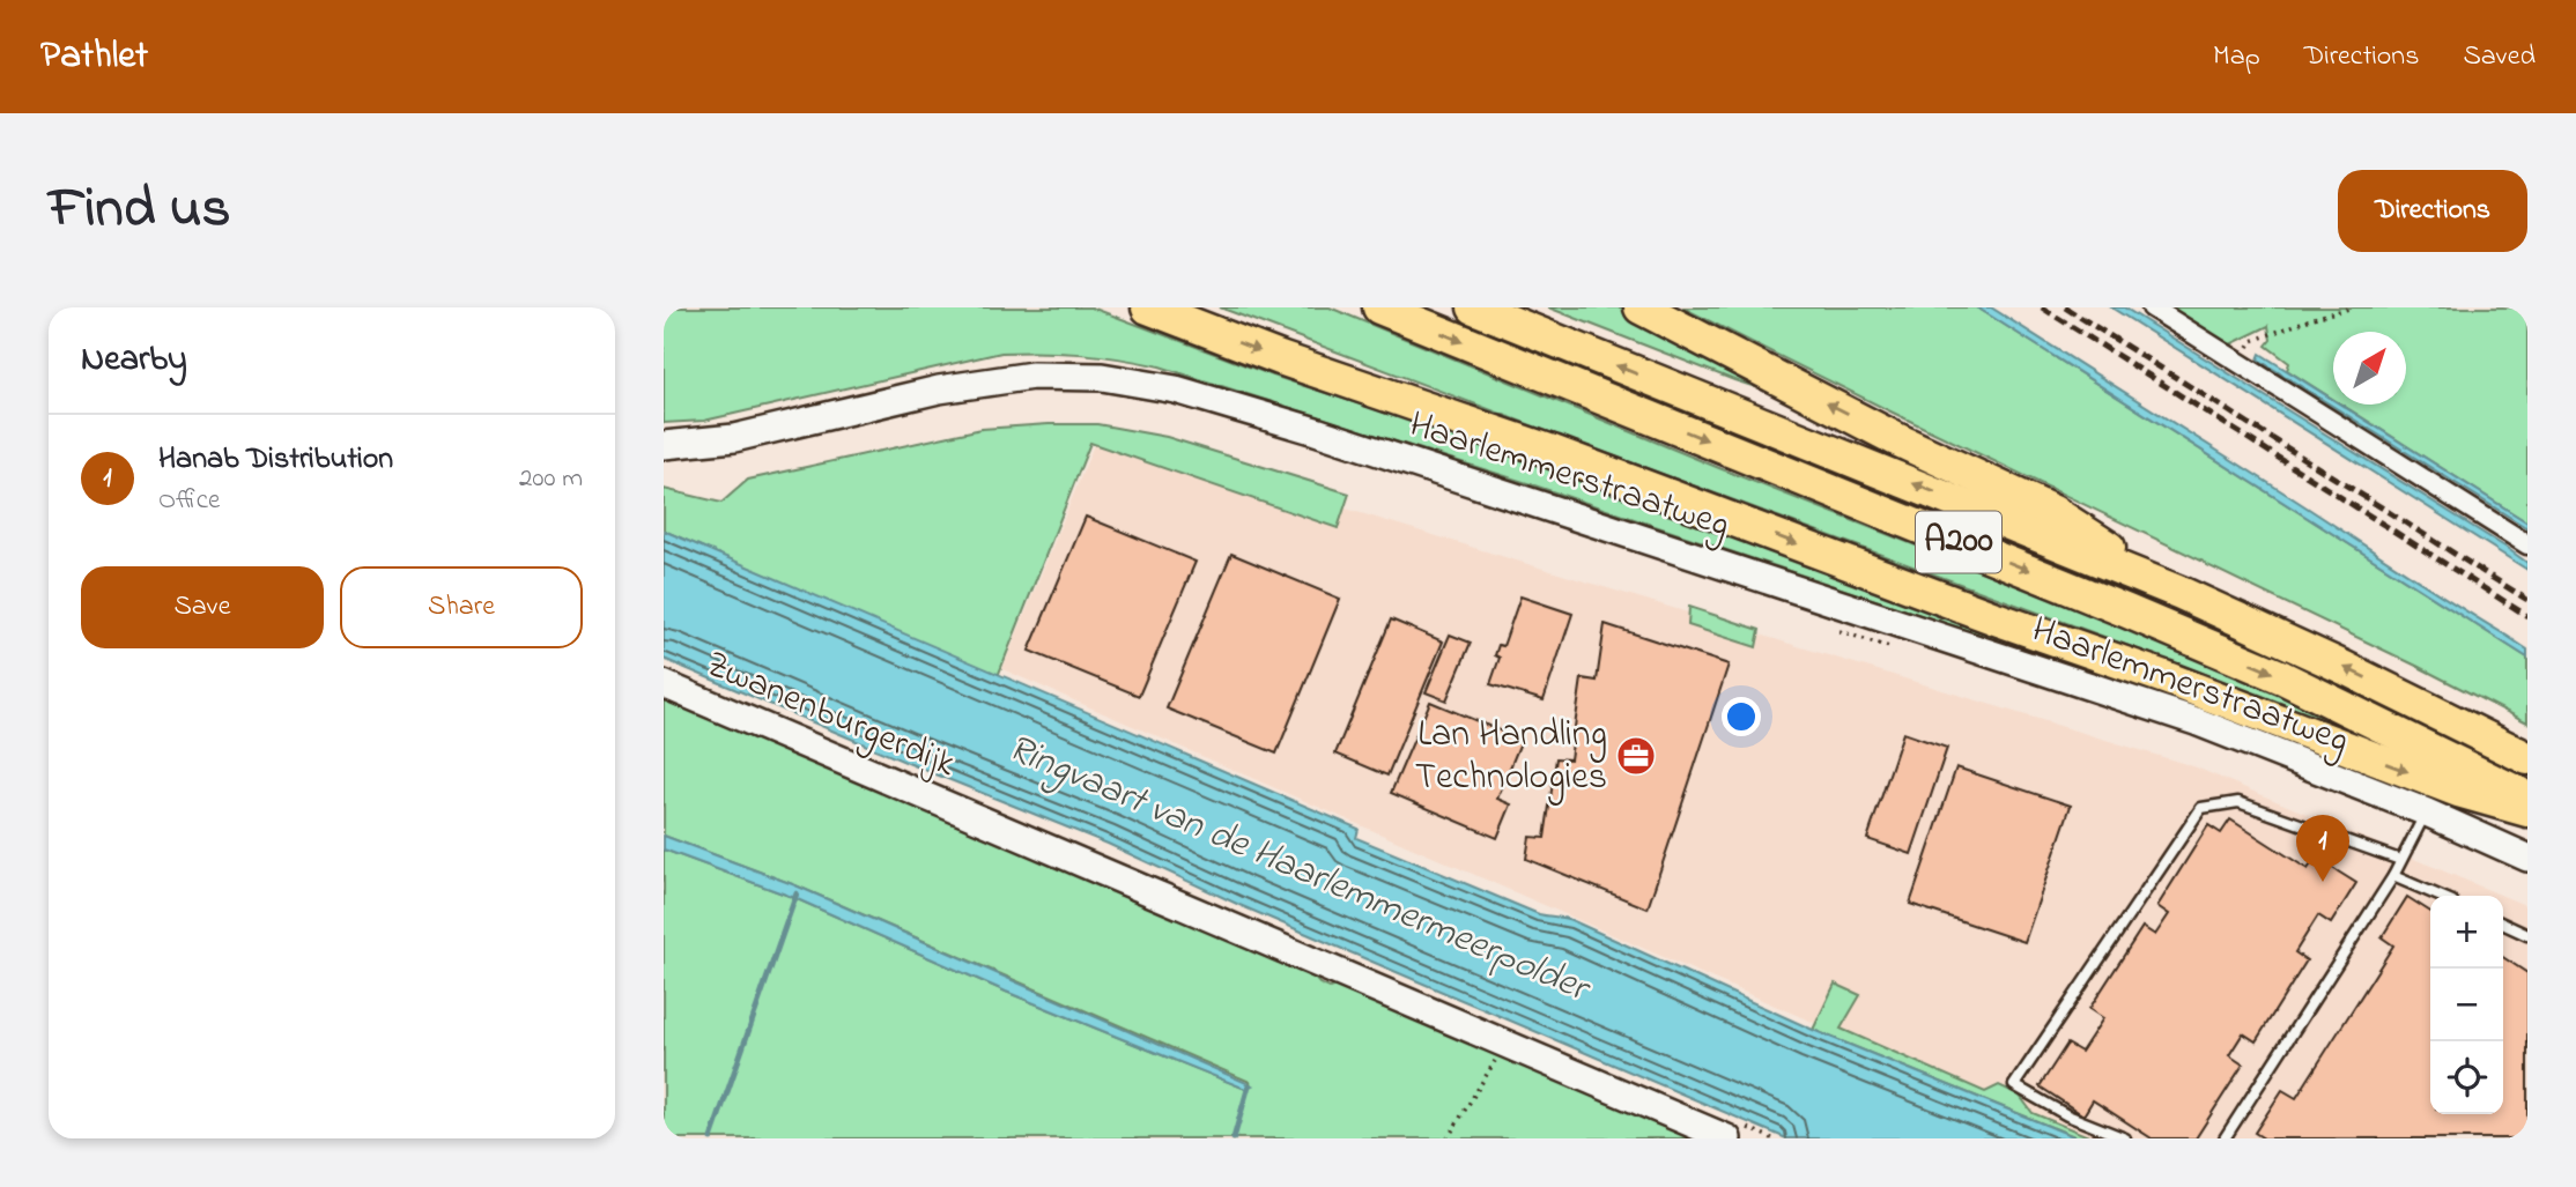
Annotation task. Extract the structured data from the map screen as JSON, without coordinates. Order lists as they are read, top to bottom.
{
  "streets": {
    "highway": ["A200"],
    "main road": ["Haarlemmerstraatweg", "Zwanenburgerdijk"]
  },
  "water": ["Ringvaart van de Haarlemmermeerpolder"],
  "places": {
    "office": ["Lan Handling Technologies"]
  },
  "north": "top right",
  "page": {
    "header": "Pathlet",
    "nav": ["Map", "Directions", "Saved"],
    "title": "Find us",
    "buttons": [
      "Directions",
      ["Save", "Share"]
    ],
    "heading": "Nearby",
    "list": [
      {
        "mark": "1",
        "name": "Hanab Distribution",
        "note": "Office",
        "value": "200 m"
      }
    ],
    "pins": "1",
    "map_buttons": ["+", "−"]
  }
}
